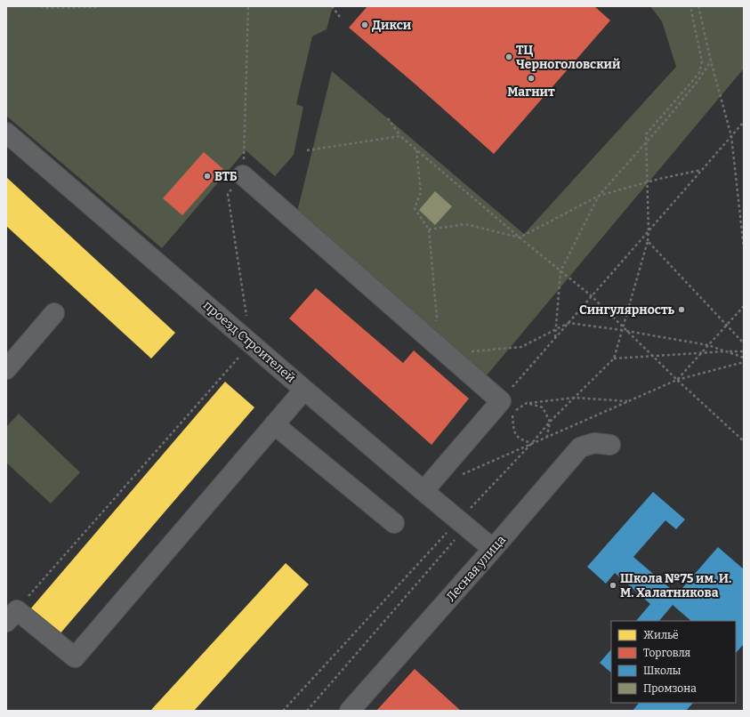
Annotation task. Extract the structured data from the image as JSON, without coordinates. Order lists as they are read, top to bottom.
{
  "streets": {
    "street": ["проезд Строителей", "Лесная улица"]
  },
  "crossings": [
    ["проезд Строителей", "Лесная улица"]
  ],
  "places": [
    "Дикси",
    "ТЦ Черноголовский",
    "Магнит",
    "ВТБ",
    "Сингулярность",
    "Школа №75 им. И. М. Халатникова"
  ],
  "legend": [
    "Жильё",
    "Торговля",
    "Школы",
    "Промзона"
  ]
}
